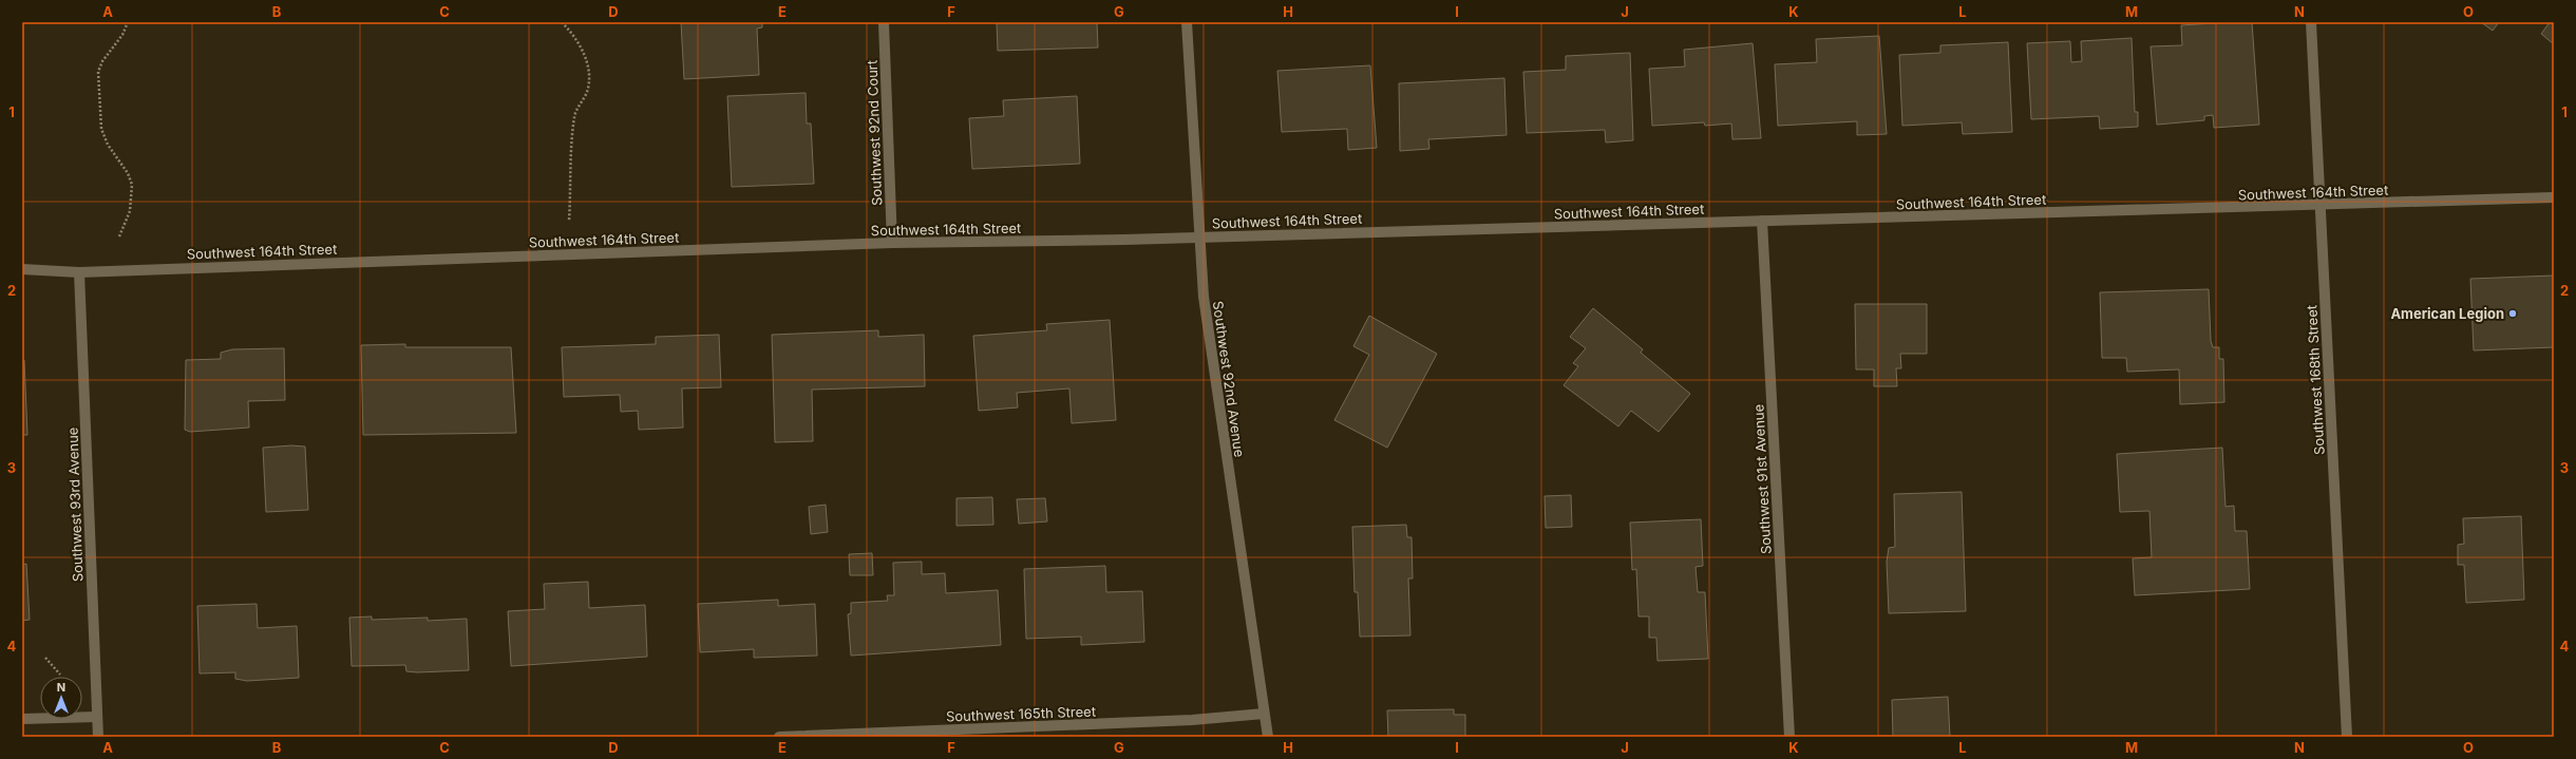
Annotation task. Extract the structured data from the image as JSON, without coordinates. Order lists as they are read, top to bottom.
{
  "streets": {
    "street": [
      "Southwest 92nd Court",
      "Southwest 164th Street",
      "Southwest 92nd Avenue",
      "Southwest 168th Street",
      "Southwest 91st Avenue",
      "Southwest 93rd Avenue",
      "Southwest 165th Street"
    ]
  },
  "crossings": [
    ["Southwest 92nd Court", "Southwest 164th Street"],
    ["Southwest 164th Street", "Southwest 92nd Avenue"],
    ["Southwest 164th Street", "Southwest 168th Street"],
    ["Southwest 164th Street", "Southwest 91st Avenue"],
    ["Southwest 164th Street", "Southwest 93rd Avenue"],
    ["Southwest 92nd Avenue", "Southwest 165th Street"]
  ],
  "places": ["American Legion"],
  "north": "top",
  "grid": {
    "columns": [
      "A",
      "B",
      "C",
      "D",
      "E",
      "F",
      "G",
      "H",
      "I",
      "J",
      "K",
      "L",
      "M",
      "N",
      "O"
    ],
    "rows": [
      "1",
      "2",
      "3",
      "4"
    ]
  }
}
